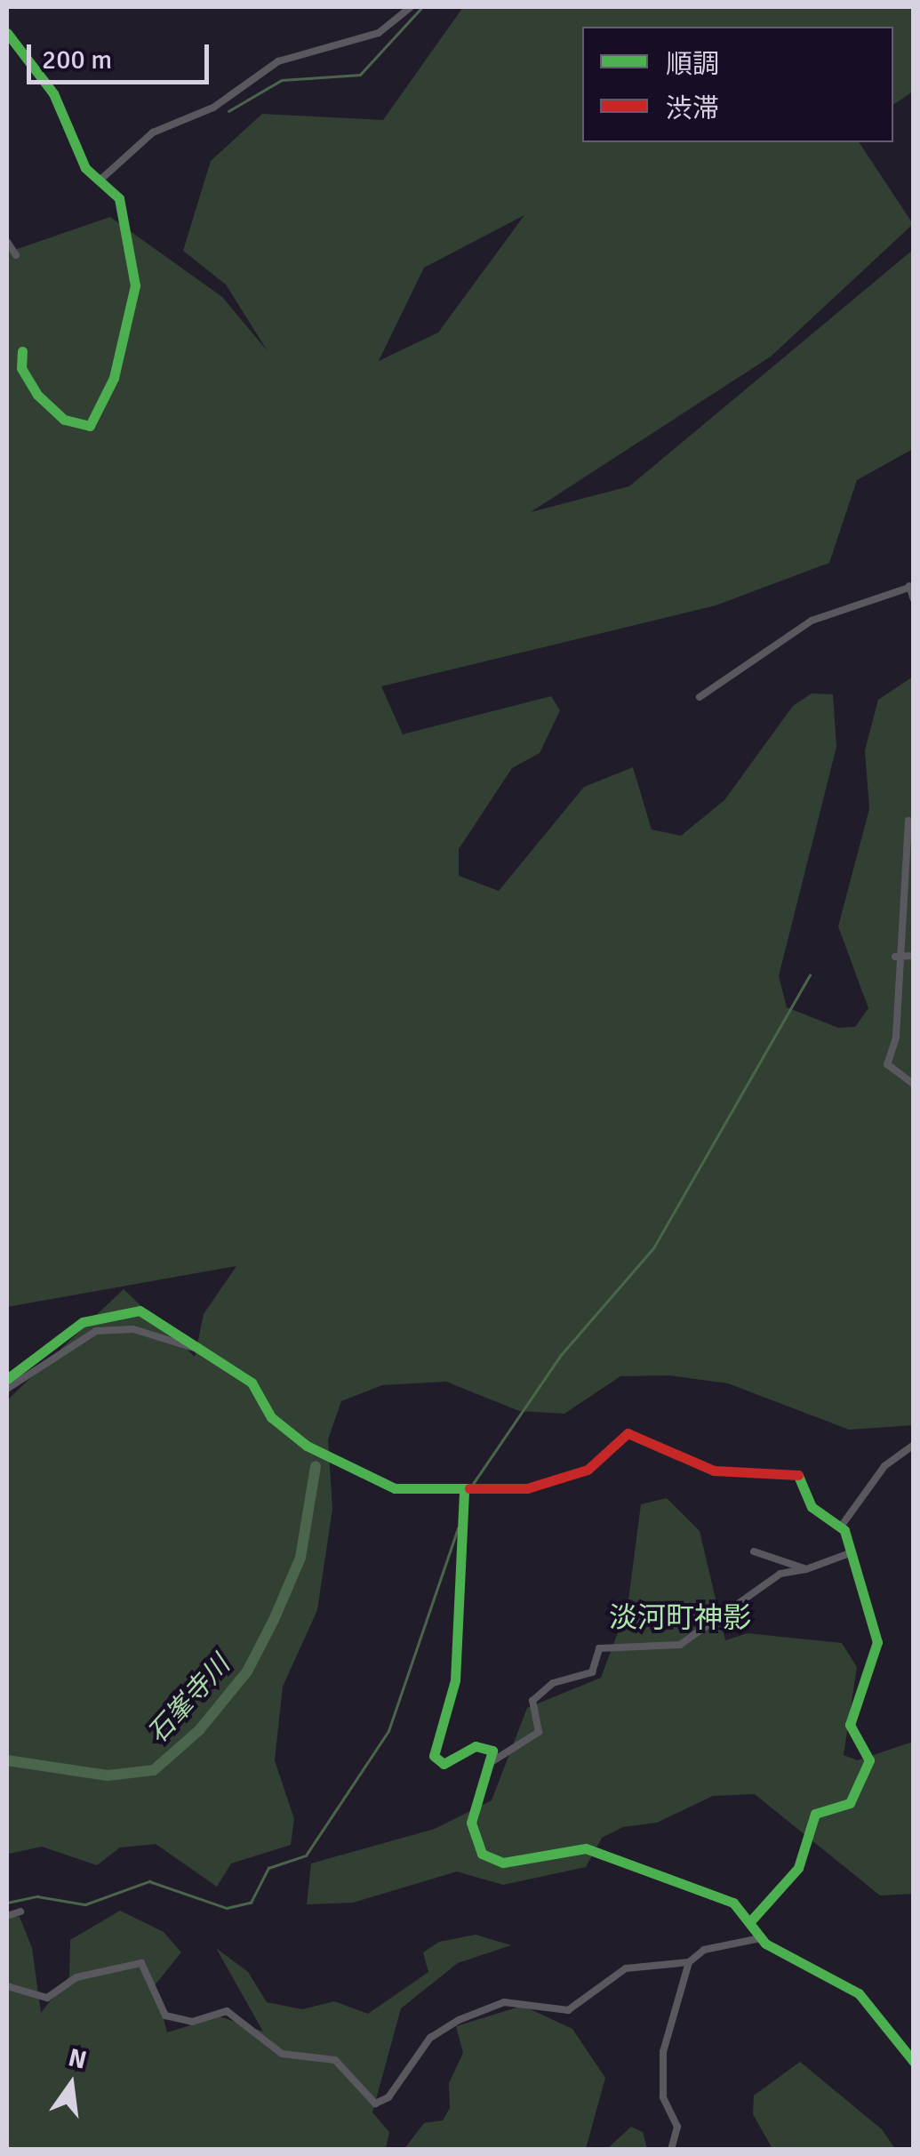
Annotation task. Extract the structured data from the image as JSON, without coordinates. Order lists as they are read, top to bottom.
{
  "districts": ["淡河町神影"],
  "water": ["石峯寺川"],
  "legend": ["順調", "渋滞"],
  "scale_bar": "200 m",
  "north": "top"
}
